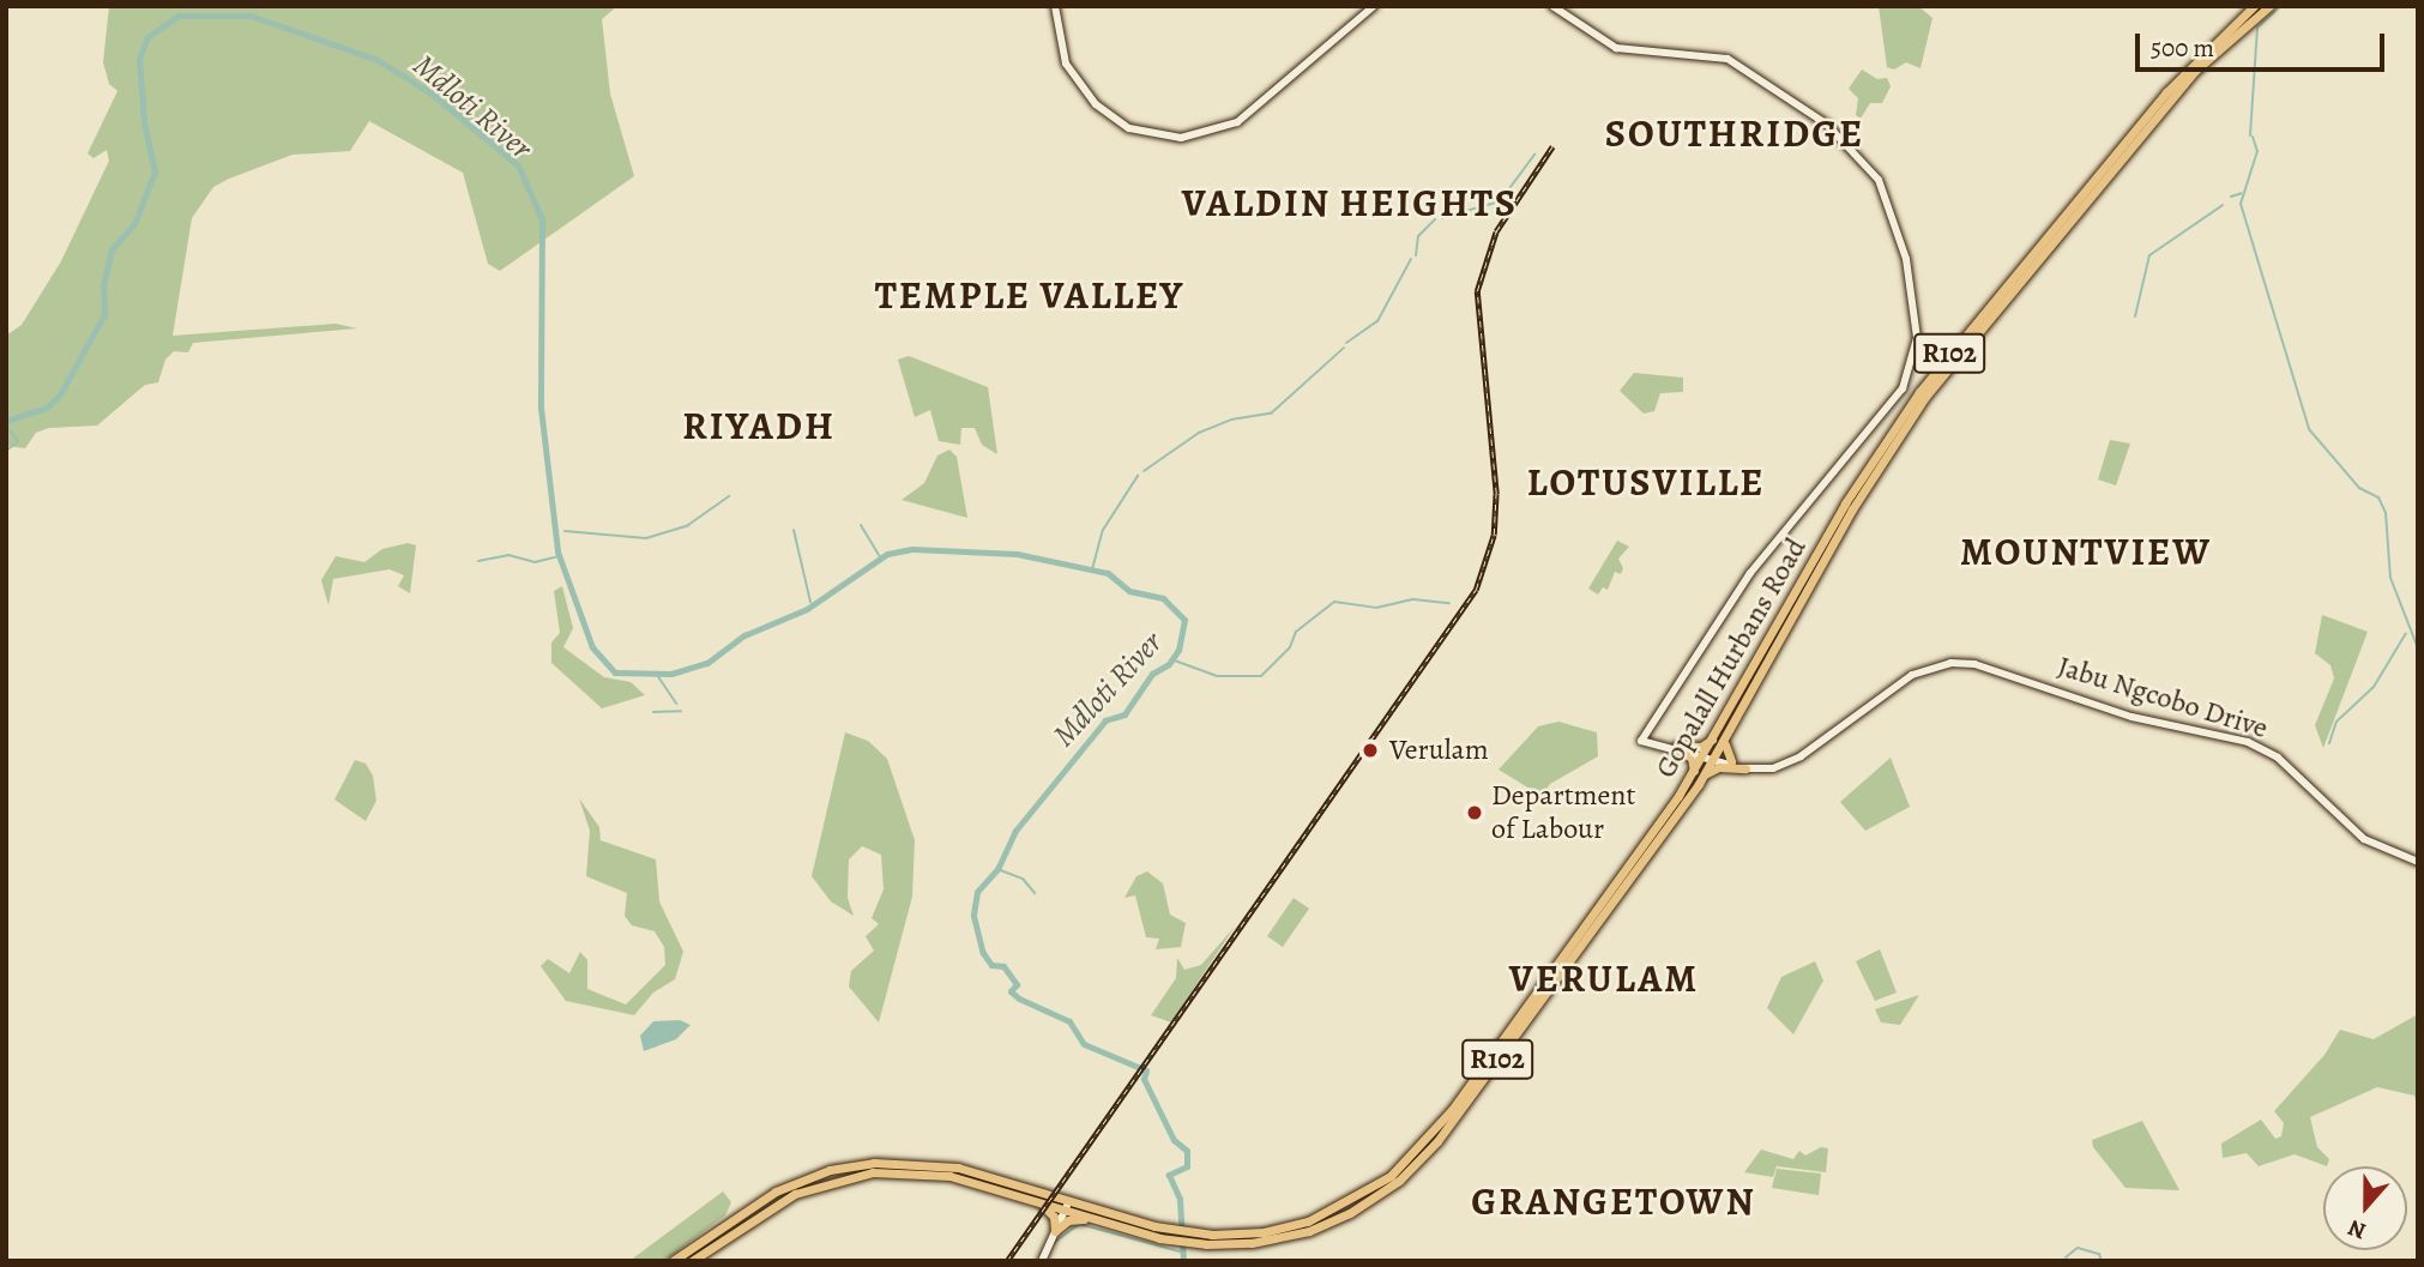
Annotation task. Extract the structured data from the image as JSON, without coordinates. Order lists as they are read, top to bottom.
{
  "streets": {
    "main road": ["R102", "Gopalall Hurbans Road", "Jabu Ngcobo Drive"]
  },
  "crossings": [
    ["Gopalall Hurbans Road", "Jabu Ngcobo Drive"]
  ],
  "districts": [
    "SOUTHRIDGE",
    "VALDIN HEIGHTS",
    "TEMPLE VALLEY",
    "RIYADH",
    "LOTUSVILLE",
    "MOUNTVIEW",
    "VERULAM",
    "GRANGETOWN"
  ],
  "water": ["Mdloti River"],
  "places": ["Verulam", "Department of Labour"],
  "scale_bar": "500 m",
  "north": "bottom"
}
